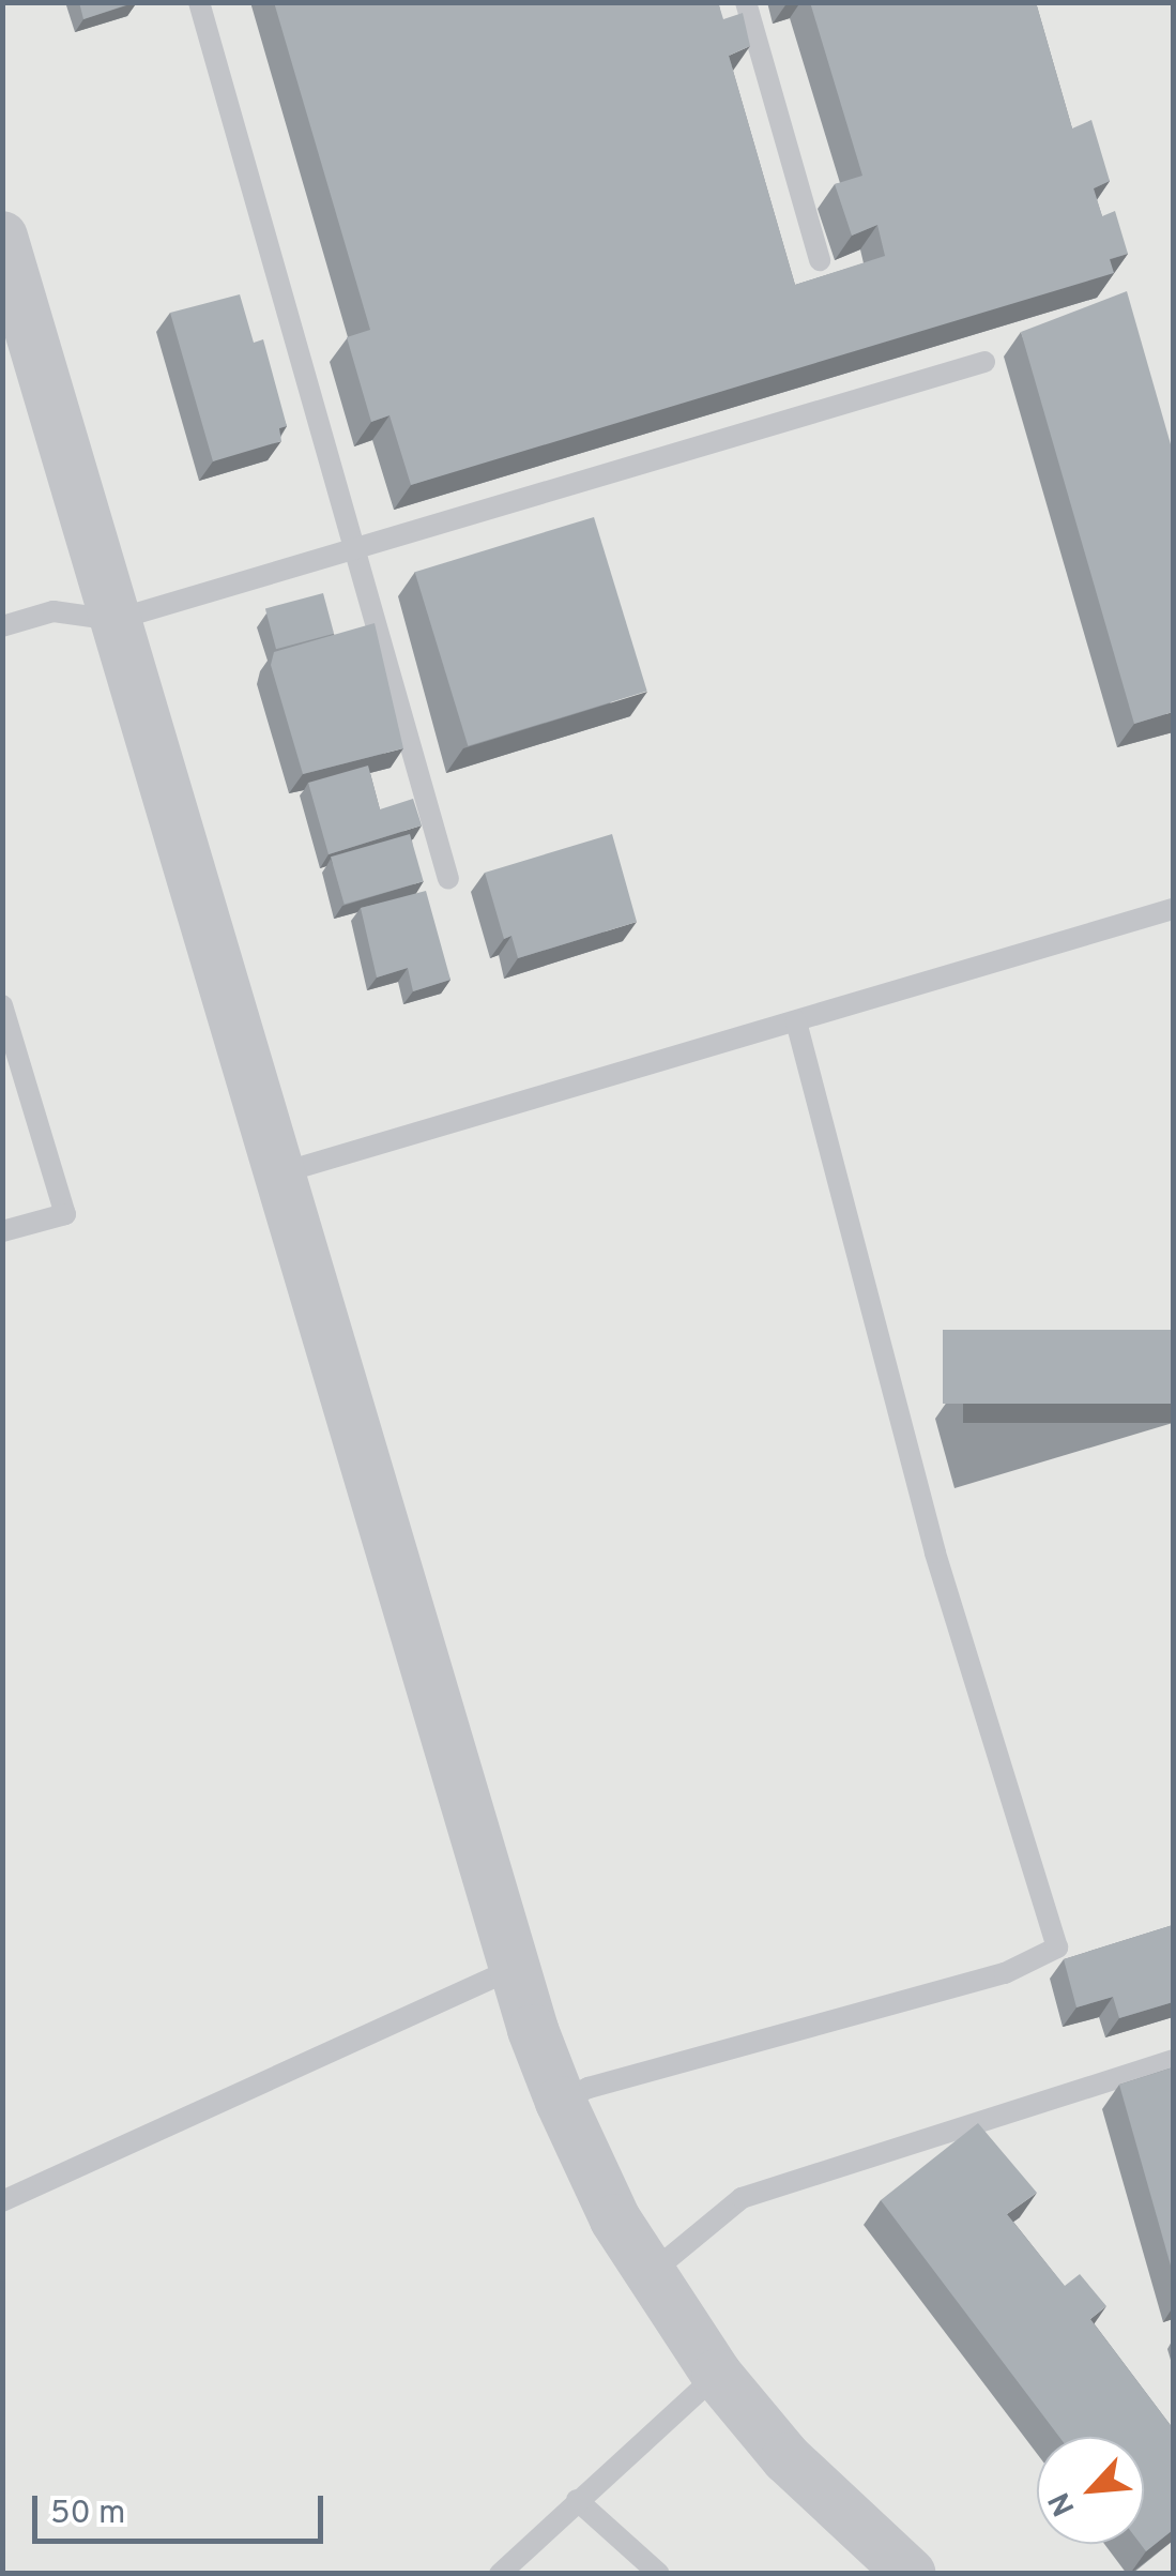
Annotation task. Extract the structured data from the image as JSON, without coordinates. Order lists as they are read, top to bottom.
{
  "scale_bar": "50 m",
  "north": "bottom left"
}
